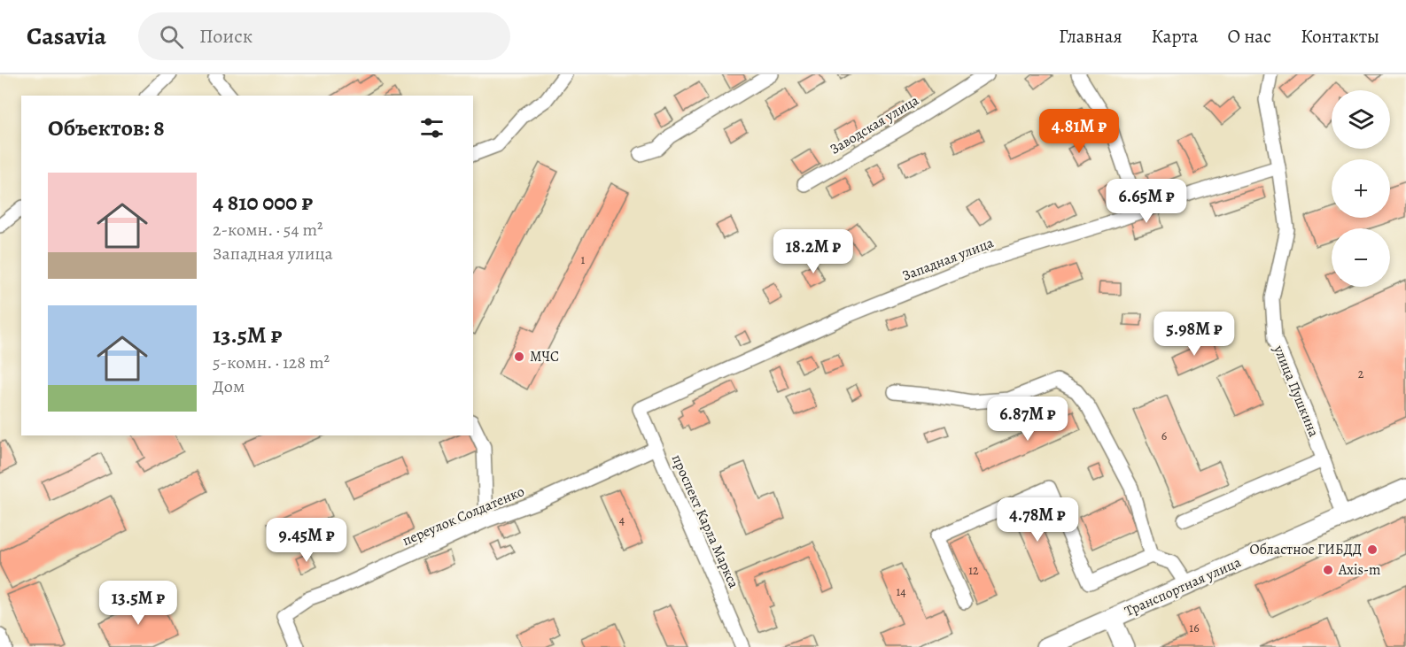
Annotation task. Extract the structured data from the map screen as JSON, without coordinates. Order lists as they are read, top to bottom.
{
  "streets": {
    "main road": ["Транспортная улица"],
    "street": [
      "Заводская улица",
      "Западная улица",
      "улица Пушкина",
      "переулок Солдатенко",
      "проспект Карла Маркса"
    ]
  },
  "crossings": [
    ["Западная улица", "улица Пушкина"],
    ["Западная улица", "проспект Карла Маркса"],
    ["улица Пушкина", "Транспортная улица"],
    ["переулок Солдатенко", "проспект Карла Маркса"]
  ],
  "places": ["МЧС", "Областное ГИБДД", "Axis-m"],
  "house_numbers": [
    "1",
    "2",
    "6",
    "4",
    "12",
    "14",
    "16"
  ],
  "page": {
    "header": "Casavia",
    "search": "Поиск",
    "nav": [
      "Главная",
      "Карта",
      "О нас",
      "Контакты"
    ],
    "map_buttons": ["+", "−"],
    "heading": "Объектов: 8",
    "price": [
      "4.81M ₽",
      "6.65M ₽",
      "18.2M ₽",
      "5.98M ₽",
      "6.87M ₽",
      "4.78M ₽",
      "9.45M ₽",
      "13.5M ₽"
    ],
    "list": [
      {
        "name": "4 810 000 ₽",
        "note": "2-комн. · 54 m² · Западная улица"
      },
      {
        "name": "13.5M ₽",
        "note": "5-комн. · 128 m² · Дом"
      }
    ]
  }
}
